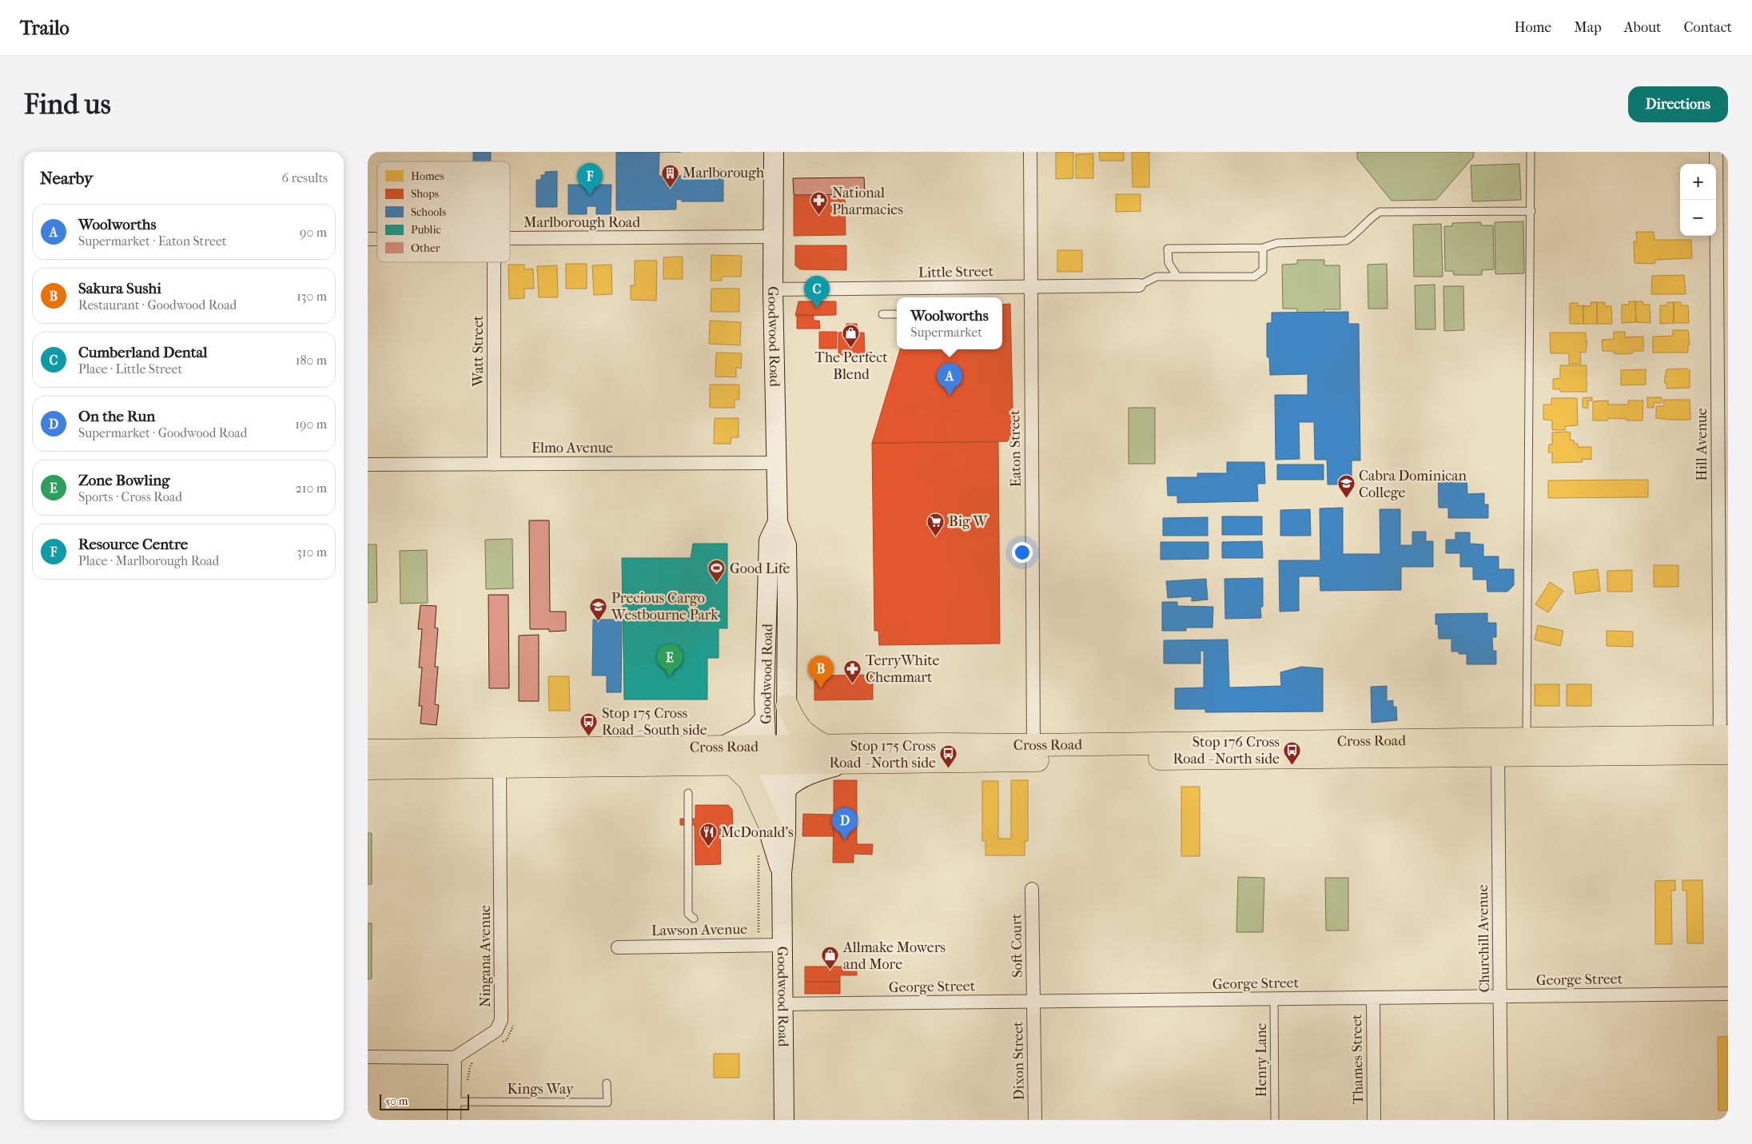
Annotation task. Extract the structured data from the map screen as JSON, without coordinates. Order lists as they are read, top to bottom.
{
  "streets": {
    "highway": ["Cross Road"],
    "main road": ["Goodwood Road"],
    "street": [
      "Marlborough Road",
      "Little Street",
      "Watt Street",
      "Hill Avenue",
      "Elmo Avenue",
      "Eaton Street",
      "Lawson Avenue",
      "Churchill Avenue",
      "Soft Court",
      "Ningana Avenue",
      "George Street",
      "Thames Street",
      "Dixon Street"
    ],
    "lane": ["Henry Lane", "Kings Way"]
  },
  "crossings": [
    ["Marlborough Road", "Goodwood Road"],
    ["Little Street", "Goodwood Road"],
    ["Little Street", "Eaton Street"],
    ["Goodwood Road", "Elmo Avenue"],
    ["Goodwood Road", "Cross Road"],
    ["Goodwood Road", "Lawson Avenue"],
    ["Goodwood Road", "George Street"],
    ["Watt Street", "Elmo Avenue"],
    ["Hill Avenue", "Cross Road"],
    ["Eaton Street", "Cross Road"],
    ["Cross Road", "Churchill Avenue"],
    ["Cross Road", "Ningana Avenue"],
    ["Churchill Avenue", "George Street"],
    ["Soft Court", "George Street"],
    ["Soft Court", "Dixon Street"],
    ["George Street", "Thames Street"],
    ["George Street", "Henry Lane"],
    ["George Street", "Dixon Street"]
  ],
  "places": {
    "building": ["Marlborough"],
    "pharmacy": ["National Pharmacies", "TerryWhite Chemmart"],
    "shop": ["The Perfect Blend", "Allmake Mowers and More"],
    "school or university": ["Cabra Dominican College", "Precious Cargo Westbourne Park"],
    "supermarket": ["Big W"],
    "sports": ["Good Life"],
    "bus stop": ["Stop 175 Cross Road - South side", "Stop 176 Cross Road - North side", "Stop 175 Cross Road - North side"],
    "restaurant": ["McDonald's"]
  },
  "legend": [
    "Homes",
    "Shops",
    "Schools",
    "Public",
    "Other"
  ],
  "scale_bar": "50 m",
  "page": {
    "header": "Trailo",
    "nav": [
      "Home",
      "Map",
      "About",
      "Contact"
    ],
    "buttons": "Directions",
    "title": "Find us",
    "heading": ["Nearby", "6 results"],
    "pins": [
      "F",
      "C",
      "A",
      "E",
      "B",
      "D"
    ],
    "map_buttons": ["+", "−"],
    "list": [
      {
        "mark": "A",
        "name": "Woolworths",
        "note": "Supermarket · Eaton Street",
        "value": "90 m"
      },
      {
        "mark": "B",
        "name": "Sakura Sushi",
        "note": "Restaurant · Goodwood Road",
        "value": "130 m"
      },
      {
        "mark": "C",
        "name": "Cumberland Dental",
        "note": "Place · Little Street",
        "value": "180 m"
      },
      {
        "mark": "D",
        "name": "On the Run",
        "note": "Supermarket · Goodwood Road",
        "value": "190 m"
      },
      {
        "mark": "E",
        "name": "Zone Bowling",
        "note": "Sports · Cross Road",
        "value": "210 m"
      },
      {
        "mark": "F",
        "name": "Resource Centre",
        "note": "Place · Marlborough Road",
        "value": "310 m"
      }
    ],
    "popup": ["Woolworths", "Supermarket"],
    "scale": "50 m"
  }
}
